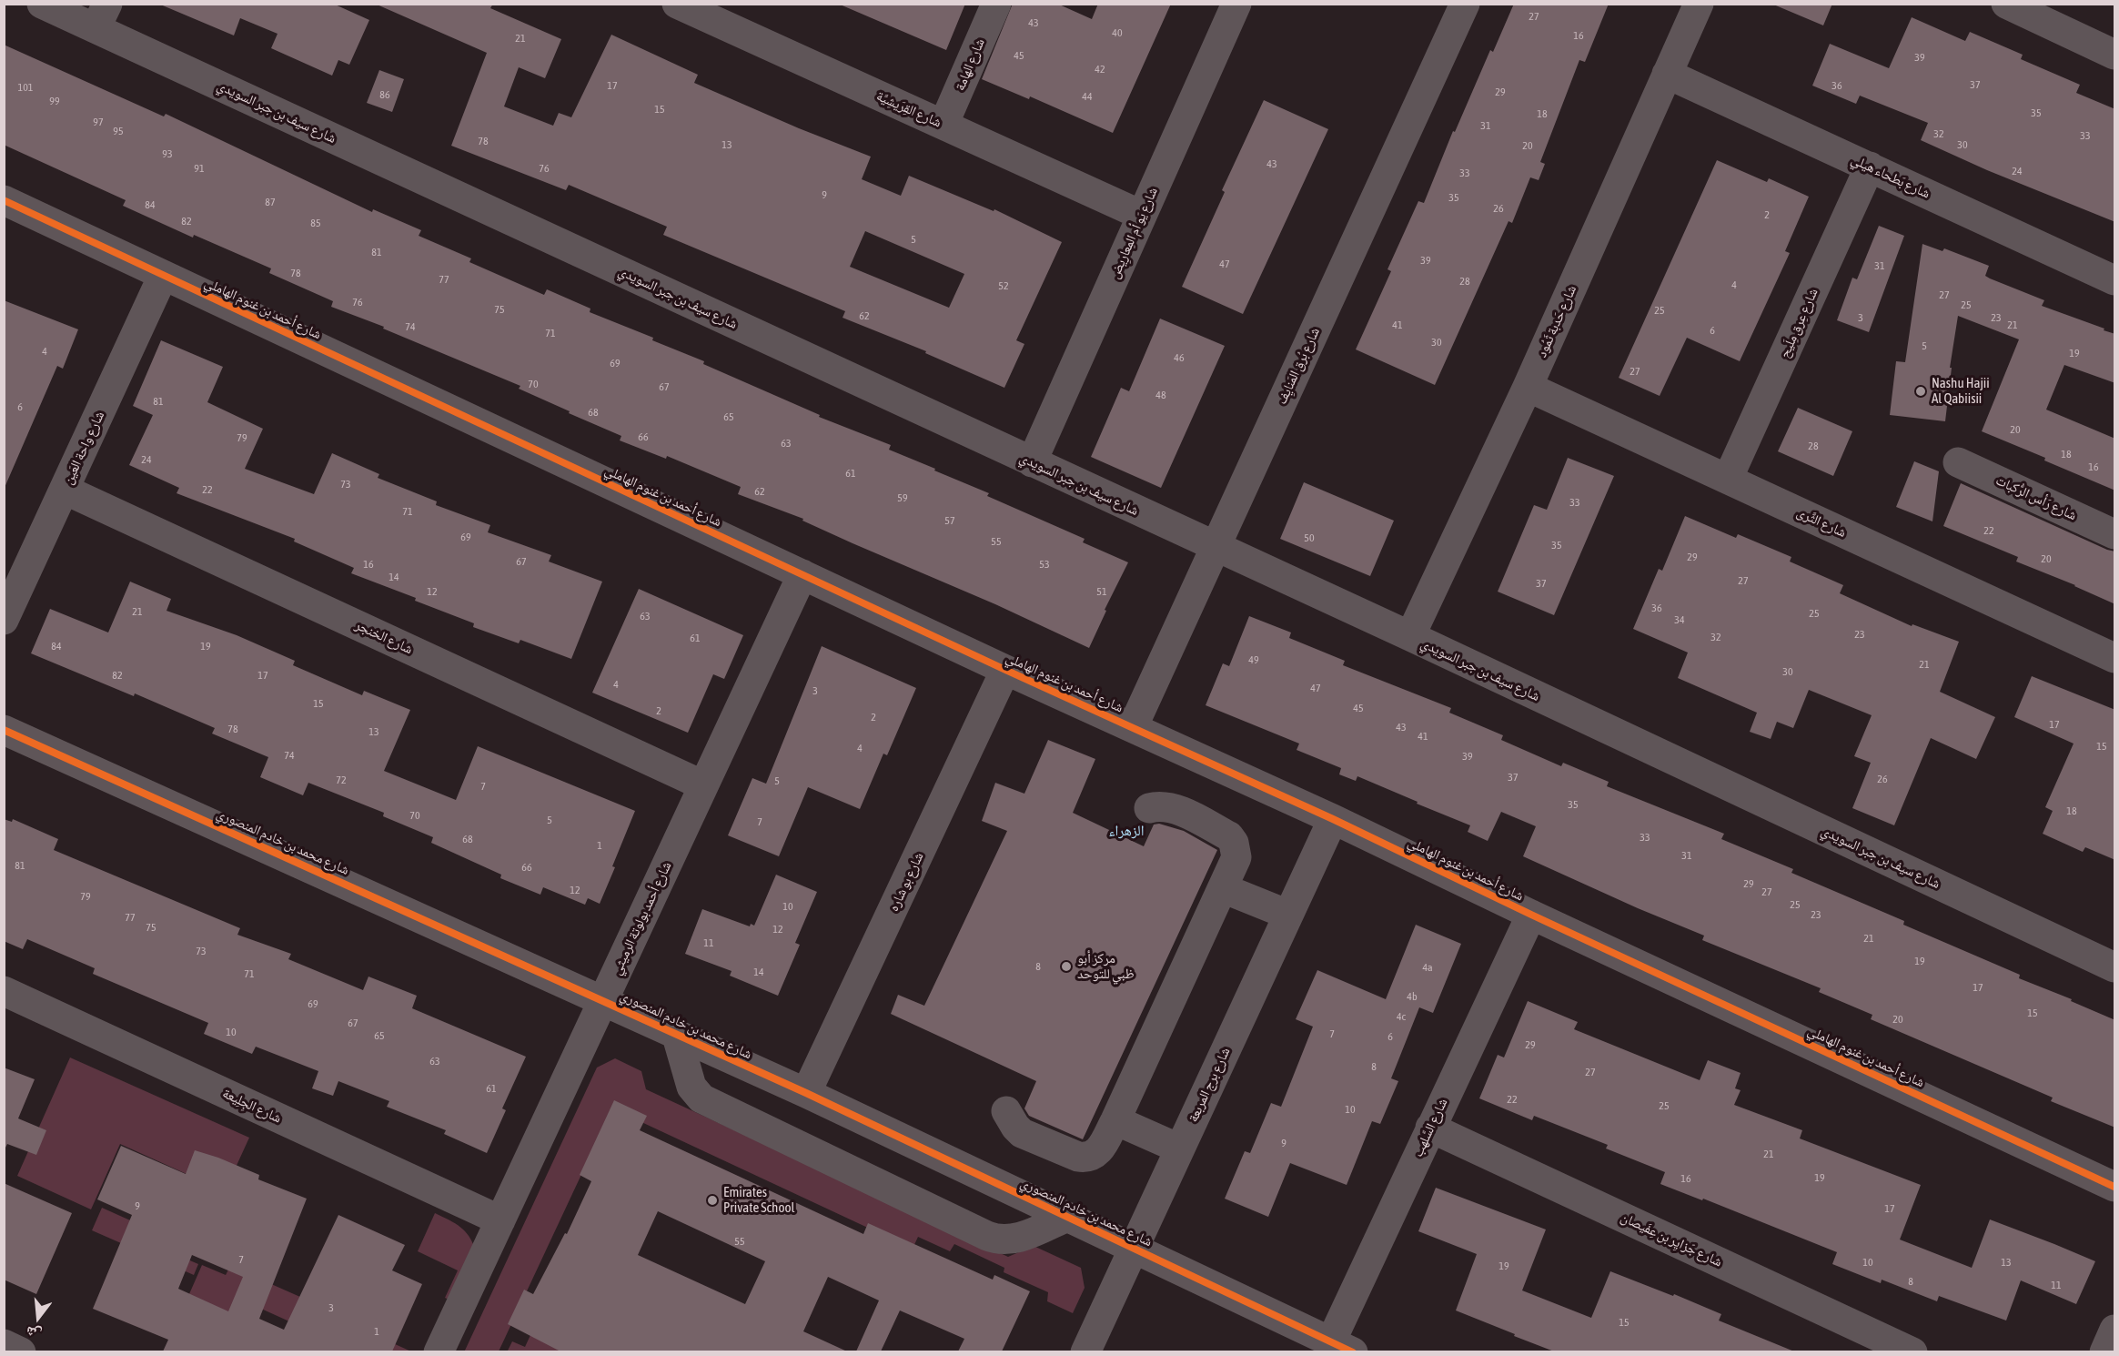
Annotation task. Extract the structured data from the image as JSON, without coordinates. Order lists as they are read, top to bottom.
{
  "streets": {
    "street": [
      "شارع الهامة",
      "شارع القِرَيشِيَّة",
      "شارع سيف بن جبر السويدي",
      "شارع بَطحاء هيلي",
      "شارع يَو أم المِعارِيض",
      "شارع أحمد بن غنوم الهاملي",
      "شارع حَدبة ثَمُود",
      "شارع عِرق مِلَيح",
      "شارع بُرق المَنايِف",
      "شارع واحة العَين",
      "شارع رَأس الرُّكبات",
      "شارع الثَّرى",
      "شارع الخنجر",
      "شارع محمد بن خادم المنصوري",
      "شارع بو شاره",
      "شارع أحمد بولوتة الرميثي",
      "شارع برج المربعة",
      "شارع الجِلِيعة",
      "شارع السَّلهب",
      "شارع جَزايِر بن عِفَيصان"
    ]
  },
  "crossings": [
    ["شارع الهامة", "شارع القِرَيشِيَّة"],
    ["شارع القِرَيشِيَّة", "شارع يَو أم المِعارِيض"],
    ["شارع سيف بن جبر السويدي", "شارع يَو أم المِعارِيض"],
    ["شارع سيف بن جبر السويدي", "شارع حَدبة ثَمُود"],
    ["شارع سيف بن جبر السويدي", "شارع بُرق المَنايِف"],
    ["شارع بَطحاء هيلي", "شارع حَدبة ثَمُود"],
    ["شارع بَطحاء هيلي", "شارع عِرق مِلَيح"],
    ["شارع أحمد بن غنوم الهاملي", "شارع بُرق المَنايِف"],
    ["شارع أحمد بن غنوم الهاملي", "شارع واحة العَين"],
    ["شارع أحمد بن غنوم الهاملي", "شارع بو شاره"],
    ["شارع أحمد بن غنوم الهاملي", "شارع أحمد بولوتة الرميثي"],
    ["شارع أحمد بن غنوم الهاملي", "شارع برج المربعة"],
    ["شارع أحمد بن غنوم الهاملي", "شارع السَّلهب"],
    ["شارع حَدبة ثَمُود", "شارع الثَّرى"],
    ["شارع عِرق مِلَيح", "شارع الثَّرى"],
    ["شارع واحة العَين", "شارع الخنجر"],
    ["شارع الخنجر", "شارع أحمد بولوتة الرميثي"],
    ["شارع محمد بن خادم المنصوري", "شارع بو شاره"],
    ["شارع محمد بن خادم المنصوري", "شارع أحمد بولوتة الرميثي"],
    ["شارع محمد بن خادم المنصوري", "شارع برج المربعة"],
    ["شارع محمد بن خادم المنصوري", "شارع السَّلهب"],
    ["شارع أحمد بولوتة الرميثي", "شارع الجِلِيعة"],
    ["شارع السَّلهب", "شارع جَزايِر بن عِفَيصان"]
  ],
  "districts": ["الزهراء"],
  "places": ["Nashu Hajii Al Qabiisii", "مركز أبو ظبي للتوحد", "Emirates Private School"],
  "house_numbers": [
    "27",
    "43",
    "40",
    "16",
    "21",
    "45",
    "39",
    "42",
    "37",
    "17",
    "36",
    "101",
    "29",
    "86",
    "44",
    "99",
    "15",
    "35",
    "18",
    "97",
    "31",
    "95",
    "32",
    "33",
    "78",
    "13",
    "30",
    "20",
    "93",
    "43",
    "91",
    "76",
    "24",
    "33",
    "9",
    "35",
    "87",
    "84",
    "26",
    "2",
    "82",
    "85",
    "5",
    "81",
    "39",
    "47",
    "31",
    "78",
    "77",
    "28",
    "4",
    "52",
    "27",
    "76",
    "25",
    "75",
    "25",
    "62",
    "3",
    "23",
    "41",
    "21",
    "74",
    "6",
    "71",
    "30",
    "5",
    "4",
    "19",
    "46",
    "69",
    "27",
    "70",
    "67",
    "48",
    "81",
    "6",
    "68",
    "65",
    "20",
    "66",
    "79",
    "63",
    "28",
    "18",
    "24",
    "16",
    "61",
    "73",
    "22",
    "62",
    "59",
    "33",
    "71",
    "57",
    "22",
    "69",
    "50",
    "55",
    "35",
    "29",
    "20",
    "67",
    "16",
    "53",
    "14",
    "27",
    "37",
    "12",
    "51",
    "36",
    "21",
    "25",
    "63",
    "34",
    "23",
    "32",
    "61",
    "84",
    "19",
    "49",
    "21",
    "30",
    "82",
    "17",
    "4",
    "47",
    "3",
    "15",
    "45",
    "2",
    "2",
    "17",
    "43",
    "78",
    "13",
    "41",
    "15",
    "4",
    "74",
    "39",
    "37",
    "26",
    "72",
    "5",
    "7",
    "35",
    "18",
    "70",
    "5",
    "7",
    "33",
    "68",
    "1",
    "31",
    "81",
    "66",
    "29",
    "12",
    "27",
    "79",
    "25",
    "10",
    "23",
    "77",
    "75",
    "12",
    "21",
    "11",
    "73",
    "19",
    "8",
    "4a",
    "14",
    "71",
    "17",
    "4b",
    "69",
    "15",
    "4c",
    "20",
    "67",
    "10",
    "7",
    "65",
    "6",
    "29",
    "63",
    "8",
    "27",
    "61",
    "22",
    "25",
    "10",
    "9",
    "21",
    "19",
    "16",
    "9",
    "17",
    "55",
    "7",
    "10",
    "13",
    "19",
    "8",
    "11",
    "3",
    "15",
    "1"
  ],
  "north": "bottom"
}
